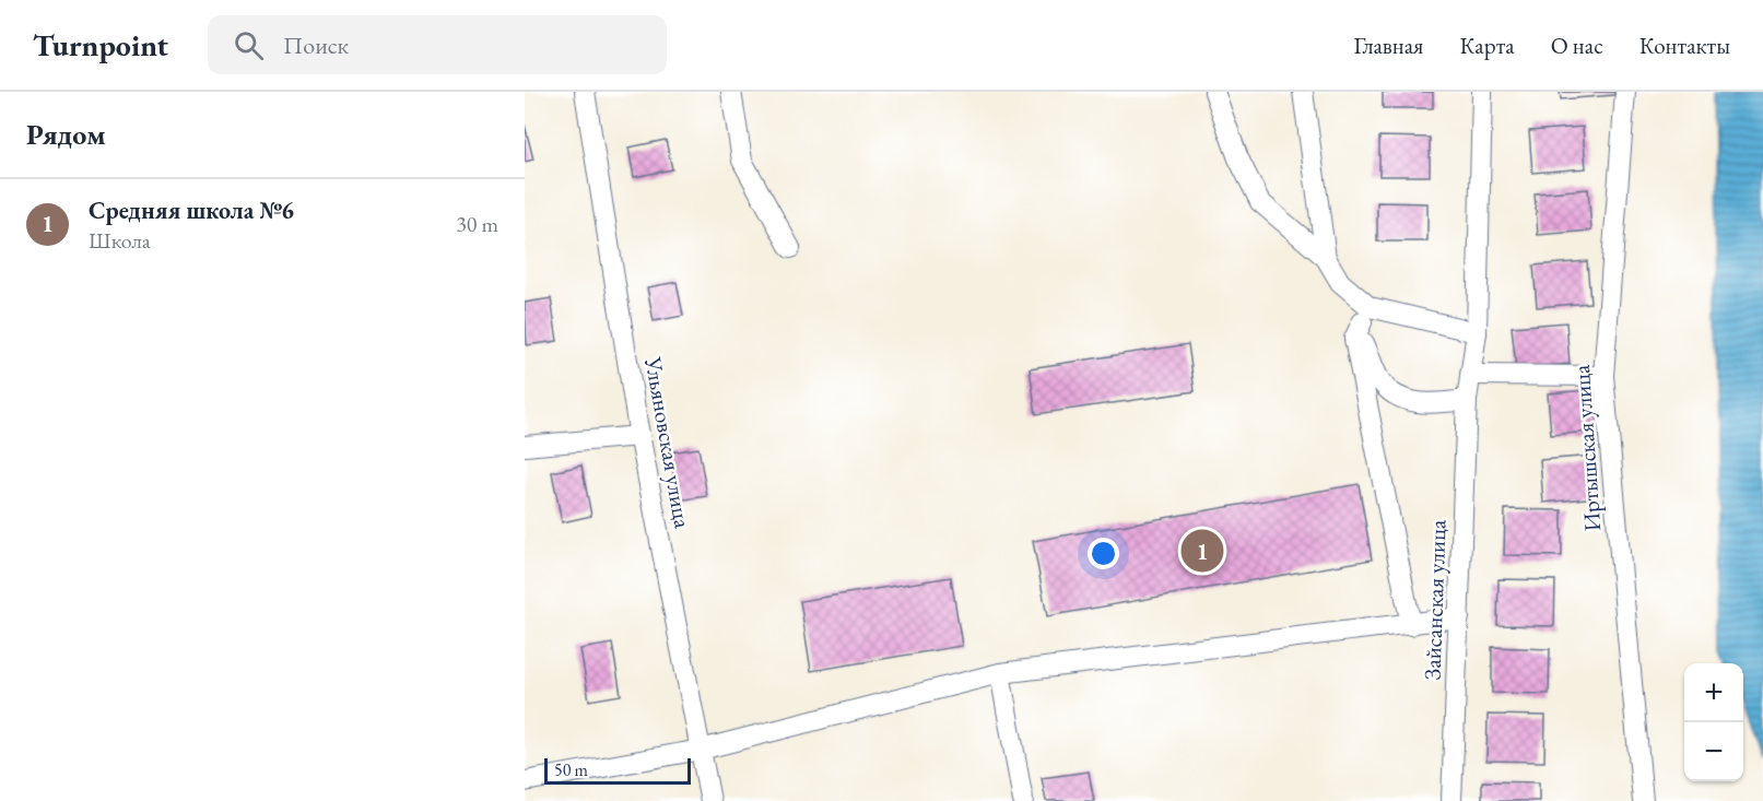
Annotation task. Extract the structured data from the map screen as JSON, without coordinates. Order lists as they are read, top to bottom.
{
  "streets": {
    "street": ["Ульяновская улица", "Иртышская улица", "Зайсанская улица"]
  },
  "scale_bar": "50 m",
  "page": {
    "header": "Turnpoint",
    "search": "Поиск",
    "nav": [
      "Главная",
      "Карта",
      "О нас",
      "Контакты"
    ],
    "heading": "Рядом",
    "list": [
      {
        "mark": "1",
        "name": "Средняя школа №6",
        "note": "Школа",
        "value": "30 m"
      }
    ],
    "pins": "1",
    "map_buttons": ["+", "−"],
    "scale": "50 m"
  }
}
